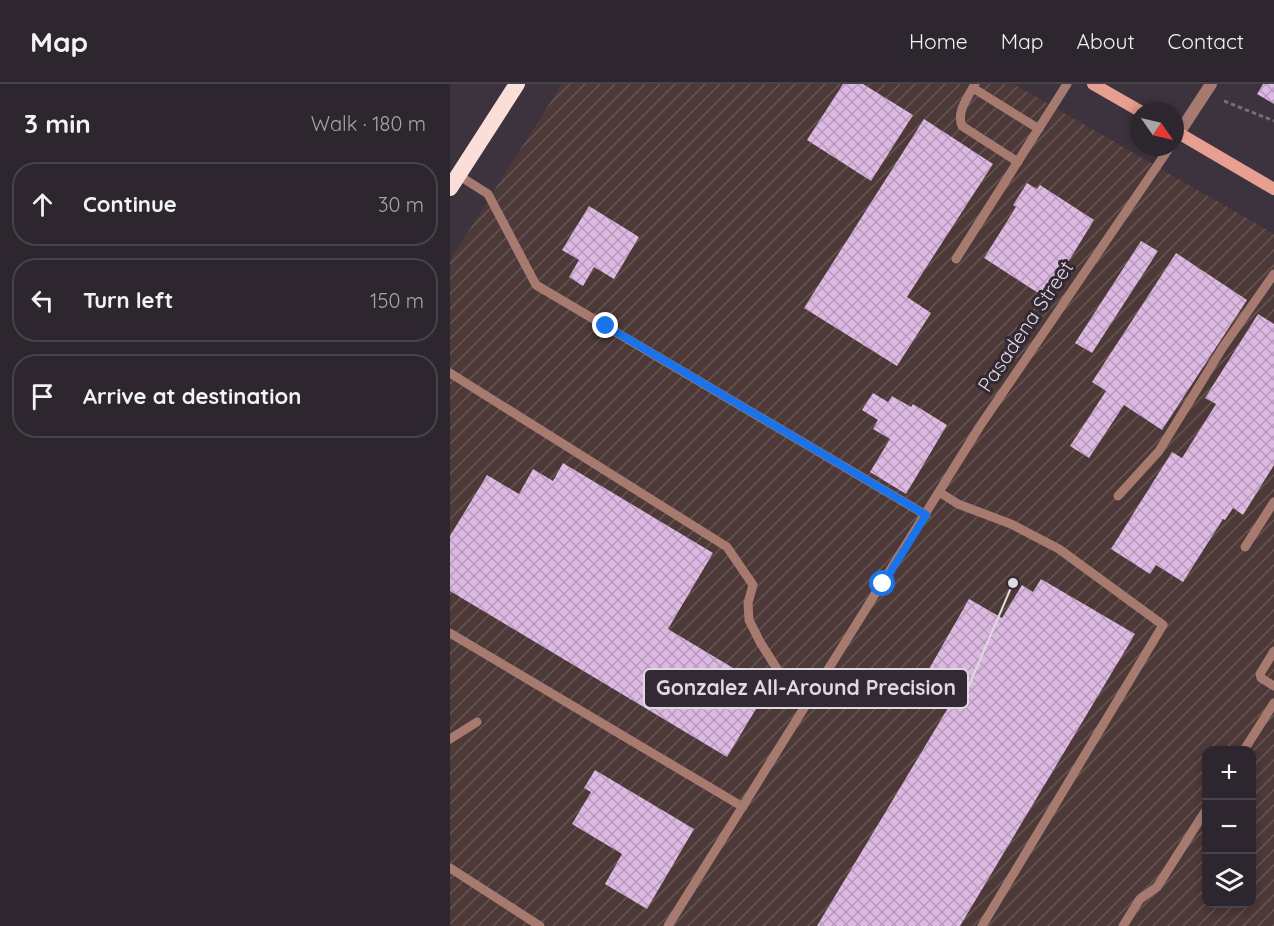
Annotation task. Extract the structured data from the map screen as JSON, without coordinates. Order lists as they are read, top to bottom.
{
  "streets": {
    "lane": ["Pasadena Street"]
  },
  "places": ["Gonzalez All-Around Precision"],
  "north": "bottom right",
  "page": {
    "header": "Map",
    "nav": [
      "Home",
      "Map",
      "About",
      "Contact"
    ],
    "heading": ["3 min", "Walk · 180 m"],
    "list": [
      ["Continue", "30 m"],
      ["Turn left", "150 m"],
      "Arrive at destination"
    ],
    "map_buttons": ["+", "−"]
  }
}
